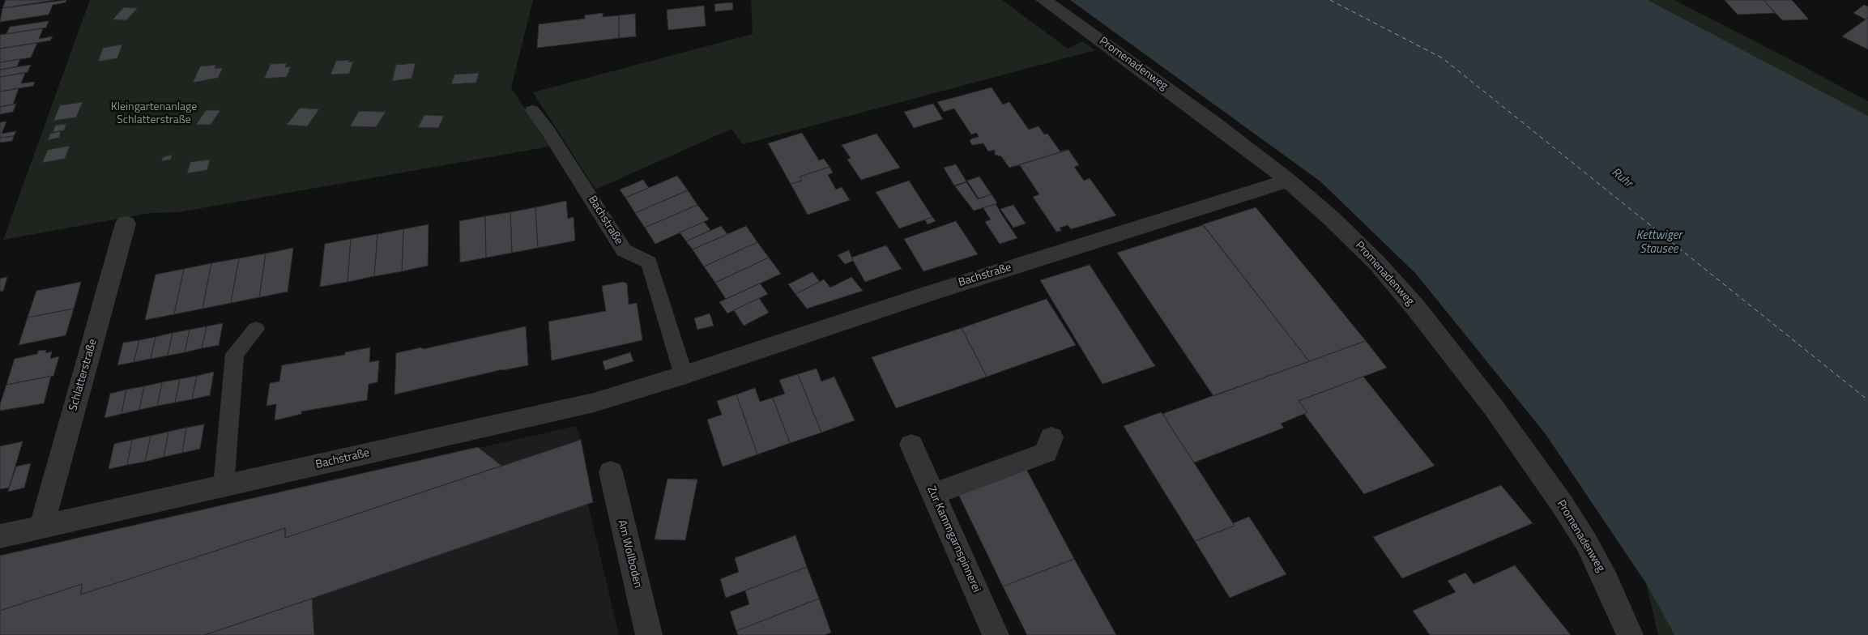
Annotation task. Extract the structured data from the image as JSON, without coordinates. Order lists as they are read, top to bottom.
{
  "streets": {
    "street": [
      "Promenadenweg",
      "Bachstraße",
      "Schlatterstraße",
      "Zur Kammgarnspinnerei",
      "Am Wollboden"
    ]
  },
  "crossings": [
    ["Promenadenweg", "Bachstraße"],
    ["Bachstraße", "Schlatterstraße"]
  ],
  "water": ["Ruhr", "Kettwiger Stausee"],
  "parks": ["Kleingartenanlage Schlatterstraße"]
}
